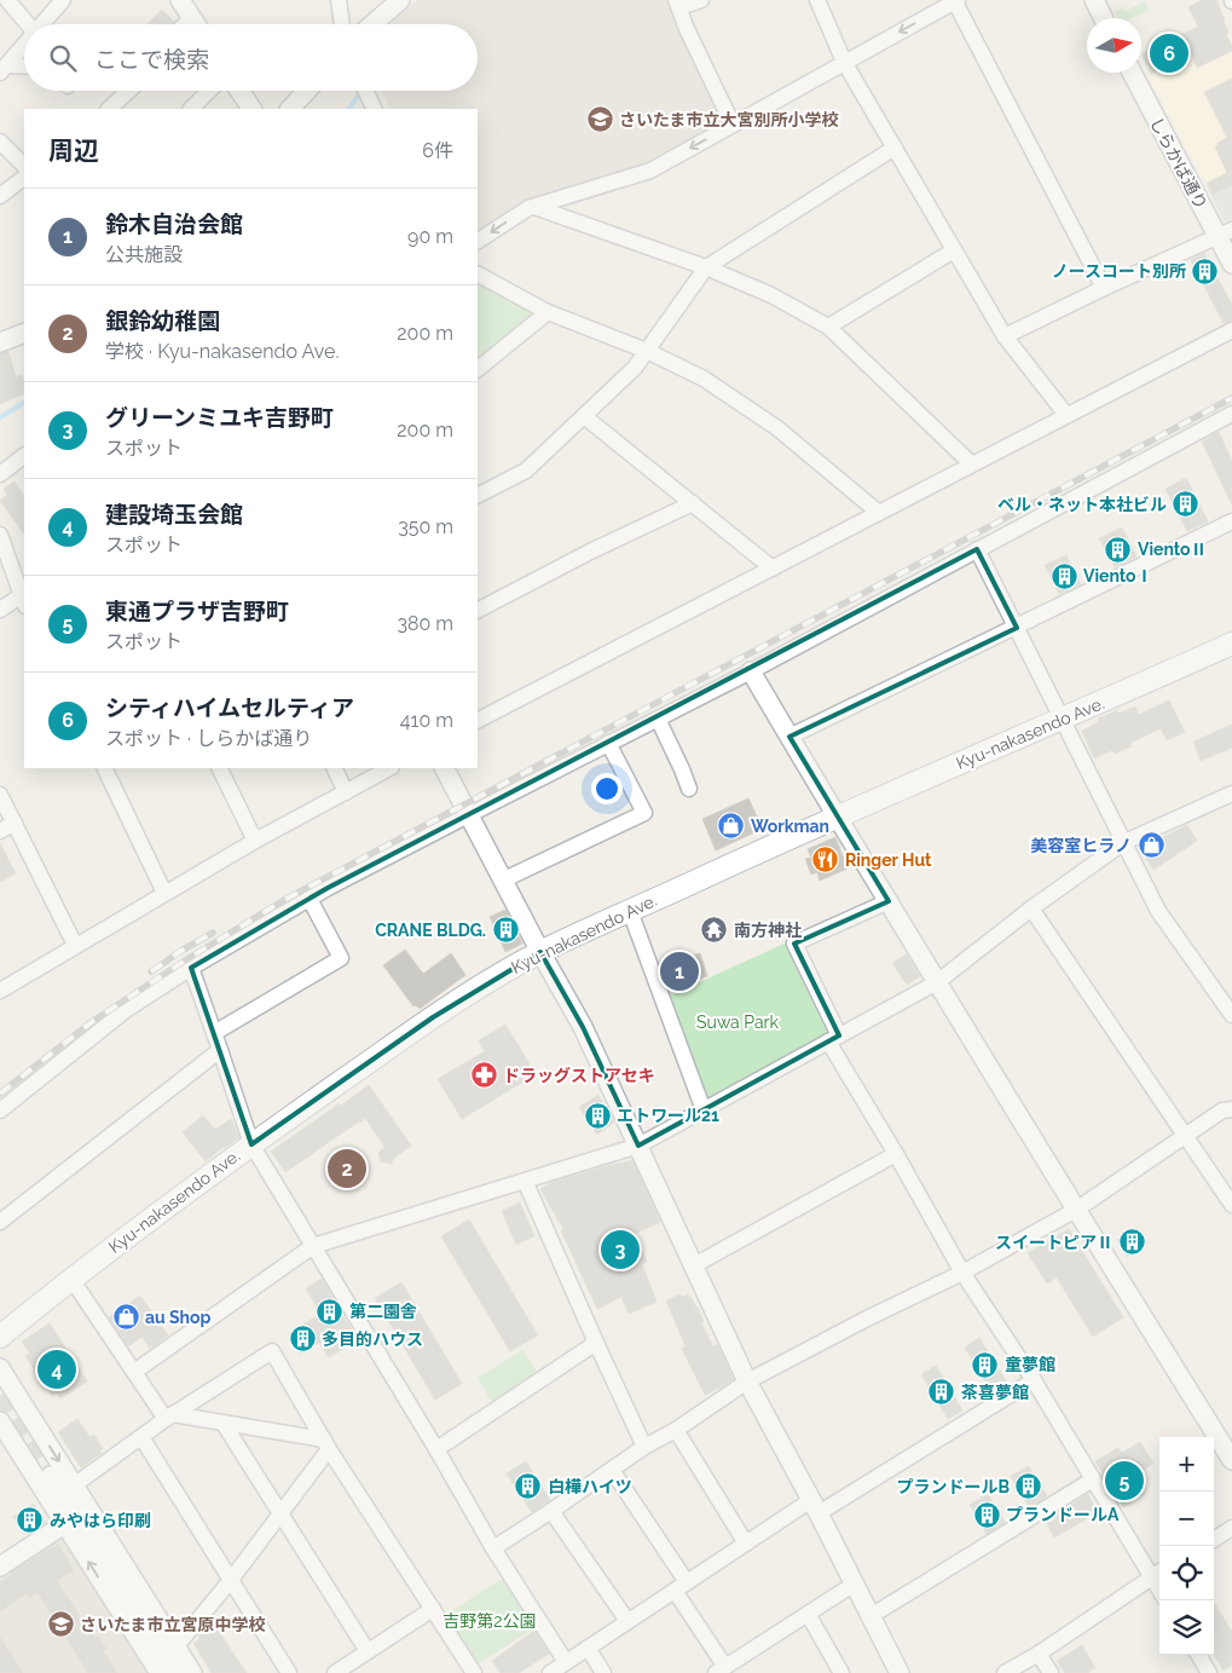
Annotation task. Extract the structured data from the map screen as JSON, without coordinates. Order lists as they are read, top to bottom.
{
  "streets": {
    "main road": ["Kyu-nakasendo Ave."],
    "street": ["しらかば通り"]
  },
  "parks": ["Suwa Park", "吉野第2公園"],
  "places": {
    "school or university": ["さいたま市立大宮別所小学校", "さいたま市立宮原中学校"],
    "building": [
      "ノースコート別所",
      "ベル・ネット本社ビル",
      "VientoⅡ",
      "VientoⅠ",
      "CRANE BLDG.",
      "エトワール21",
      "スイートピアⅡ",
      "第二園舎",
      "多目的ハウス",
      "童夢館",
      "茶喜夢館",
      "白樺ハイツ",
      "プランドールB",
      "プランドールA",
      "みやはら印刷"
    ],
    "shop": ["Workman", "美容室ヒラノ", "au Shop"],
    "restaurant": ["Ringer Hut"],
    "temple": ["南方神社"],
    "pharmacy": ["ドラッグストアセキ"]
  },
  "north": "right",
  "page": {
    "search": "ここで検索",
    "pins": [
      "6",
      "1",
      "2",
      "3",
      "4",
      "5"
    ],
    "heading": ["周辺", "6件"],
    "list": [
      {
        "mark": "1",
        "name": "鈴木自治会館",
        "note": "公共施設",
        "value": "90 m"
      },
      {
        "mark": "2",
        "name": "銀鈴幼稚園",
        "note": "学校 · Kyu-nakasendo Ave.",
        "value": "200 m"
      },
      {
        "mark": "3",
        "name": "グリーンミユキ吉野町",
        "note": "スポット",
        "value": "200 m"
      },
      {
        "mark": "4",
        "name": "建設埼玉会館",
        "note": "スポット",
        "value": "350 m"
      },
      {
        "mark": "5",
        "name": "東通プラザ吉野町",
        "note": "スポット",
        "value": "380 m"
      },
      {
        "mark": "6",
        "name": "シティハイムセルティア",
        "note": "スポット · しらかば通り",
        "value": "410 m"
      }
    ],
    "map_buttons": ["+", "−"]
  }
}
